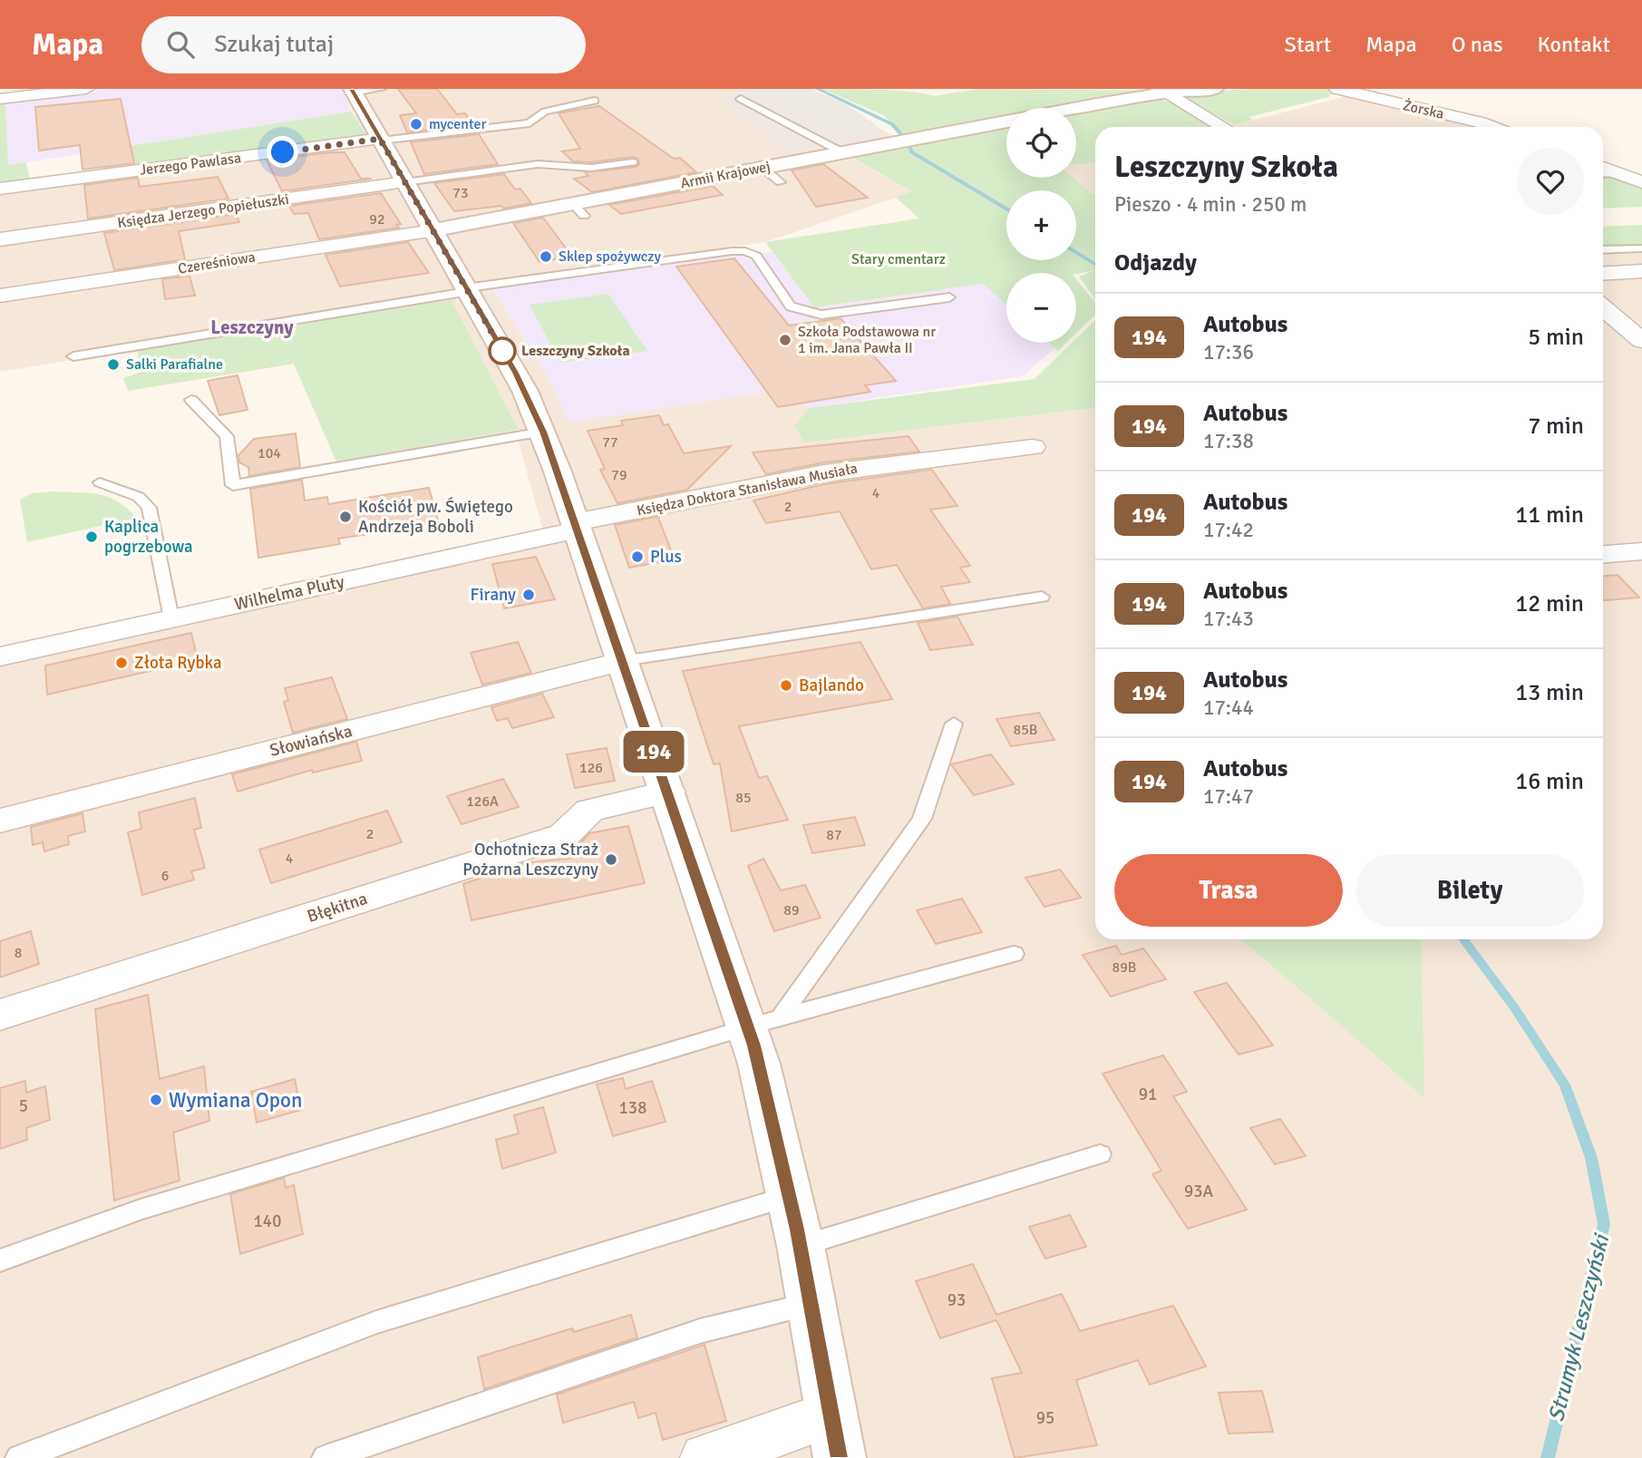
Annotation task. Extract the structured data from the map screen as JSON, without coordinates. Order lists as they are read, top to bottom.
{
  "streets": {
    "street": [
      "Żorska",
      "Jerzego Pawlasa",
      "Armii Krajowej",
      "Księdza Jerzego Popiełuszki",
      "Czereśniowa",
      "Księdza Doktora Stanisława Musiała",
      "Wilhelma Pluty",
      "Słowiańska",
      "Błękitna"
    ]
  },
  "crossings": [
    ["Armii Krajowej", "Czereśniowa"],
    ["Księdza Doktora Stanisława Musiała", "Wilhelma Pluty"]
  ],
  "districts": ["Leszczyny"],
  "water": ["Strumyk Leszczyński"],
  "parks": ["Stary cmentarz"],
  "places": [
    "mycenter",
    "Sklep spożywczy",
    "Szkoła Podstawowa nr 1 im. Jana Pawła II",
    "Leszczyny Szkoła",
    "Salki Parafialne",
    "Kościół pw. Świętego Andrzeja Boboli",
    "Kaplica pogrzebowa",
    "Plus",
    "Firany",
    "Złota Rybka",
    "Bajlando",
    "Ochotnicza Straż Pożarna Leszczyny",
    "Wymiana Opon"
  ],
  "lines": ["bus line 194"],
  "house_numbers": [
    "73",
    "92",
    "77",
    "104",
    "79",
    "4",
    "2",
    "85B",
    "126",
    "85",
    "126A",
    "2",
    "87",
    "4",
    "6",
    "89",
    "8",
    "89B",
    "91",
    "5",
    "138",
    "93A",
    "140",
    "93",
    "95"
  ],
  "page": {
    "header": "Mapa",
    "search": "Szukaj tutaj",
    "nav": [
      "Start",
      "Mapa",
      "O nas",
      "Kontakt"
    ],
    "on_map": "194",
    "map_buttons": ["+", "−"],
    "heading": [
      ["Leszczyny Szkoła", "Pieszo · 4 min · 250 m"],
      "Odjazdy"
    ],
    "list": [
      {
        "mark": "194",
        "name": "Autobus",
        "note": "17:36",
        "value": "5 min"
      },
      {
        "mark": "194",
        "name": "Autobus",
        "note": "17:38",
        "value": "7 min"
      },
      {
        "mark": "194",
        "name": "Autobus",
        "note": "17:42",
        "value": "11 min"
      },
      {
        "mark": "194",
        "name": "Autobus",
        "note": "17:43",
        "value": "12 min"
      },
      {
        "mark": "194",
        "name": "Autobus",
        "note": "17:44",
        "value": "13 min"
      },
      {
        "mark": "194",
        "name": "Autobus",
        "note": "17:47",
        "value": "16 min"
      }
    ],
    "buttons": ["Trasa", "Bilety"]
  }
}
